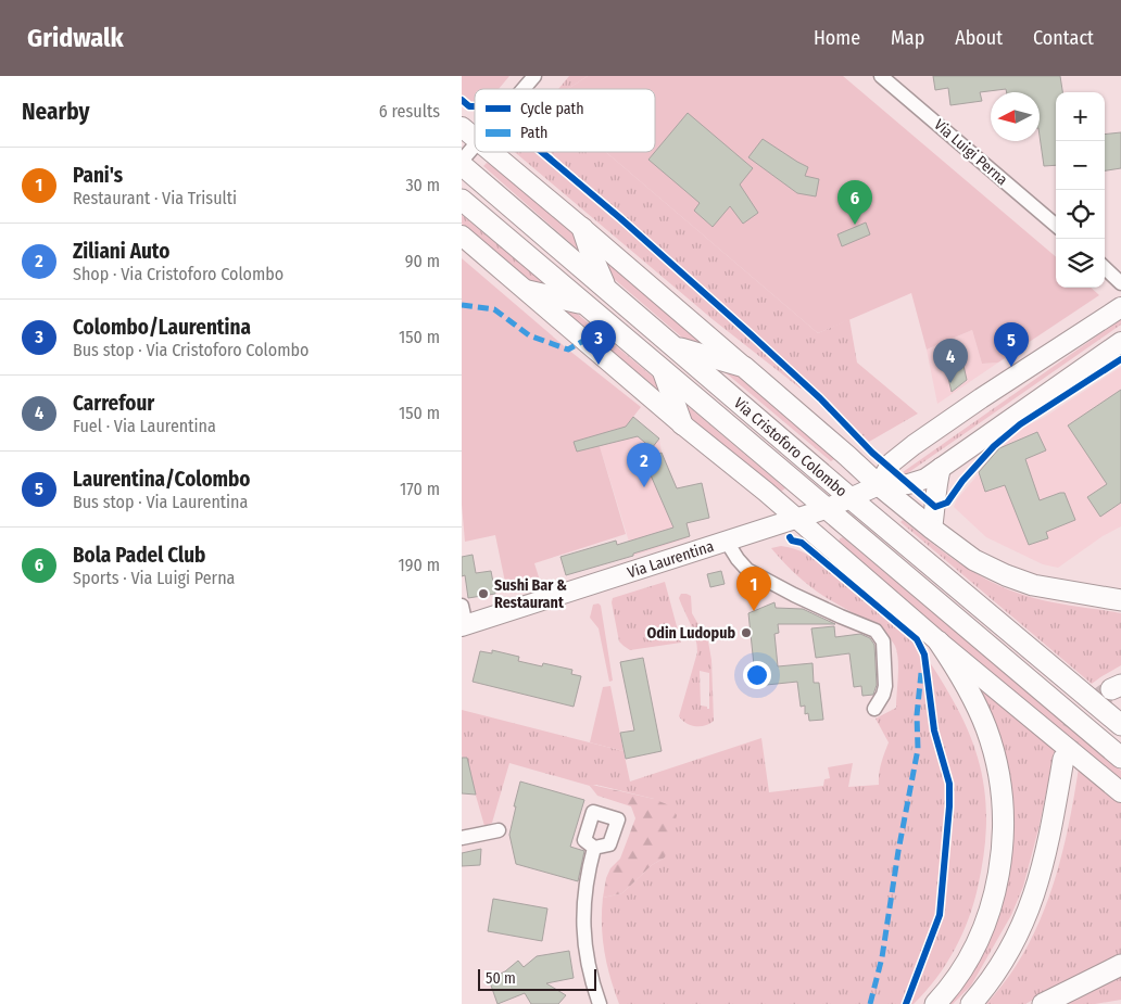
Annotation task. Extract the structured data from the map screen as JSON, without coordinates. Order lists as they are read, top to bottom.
{
  "streets": {
    "main road": ["Via Cristoforo Colombo", "Via Laurentina"],
    "street": ["Via Luigi Perna"]
  },
  "crossings": [
    ["Via Cristoforo Colombo", "Via Laurentina"]
  ],
  "places": ["Sushi Bar & Restaurant", "Odin Ludopub"],
  "legend": ["Cycle path", "Path"],
  "scale_bar": "50 m",
  "north": "left",
  "page": {
    "header": "Gridwalk",
    "nav": [
      "Home",
      "Map",
      "About",
      "Contact"
    ],
    "heading": ["Nearby", "6 results"],
    "map_buttons": ["+", "−"],
    "list": [
      {
        "mark": "1",
        "name": "Pani's",
        "note": "Restaurant · Via Trisulti",
        "value": "30 m"
      },
      {
        "mark": "2",
        "name": "Ziliani Auto",
        "note": "Shop · Via Cristoforo Colombo",
        "value": "90 m"
      },
      {
        "mark": "3",
        "name": "Colombo/Laurentina",
        "note": "Bus stop · Via Cristoforo Colombo",
        "value": "150 m"
      },
      {
        "mark": "4",
        "name": "Carrefour",
        "note": "Fuel · Via Laurentina",
        "value": "150 m"
      },
      {
        "mark": "5",
        "name": "Laurentina/Colombo",
        "note": "Bus stop · Via Laurentina",
        "value": "170 m"
      },
      {
        "mark": "6",
        "name": "Bola Padel Club",
        "note": "Sports · Via Luigi Perna",
        "value": "190 m"
      }
    ],
    "pins": [
      "6",
      "3",
      "5",
      "4",
      "2",
      "1"
    ],
    "scale": "50 m"
  }
}
